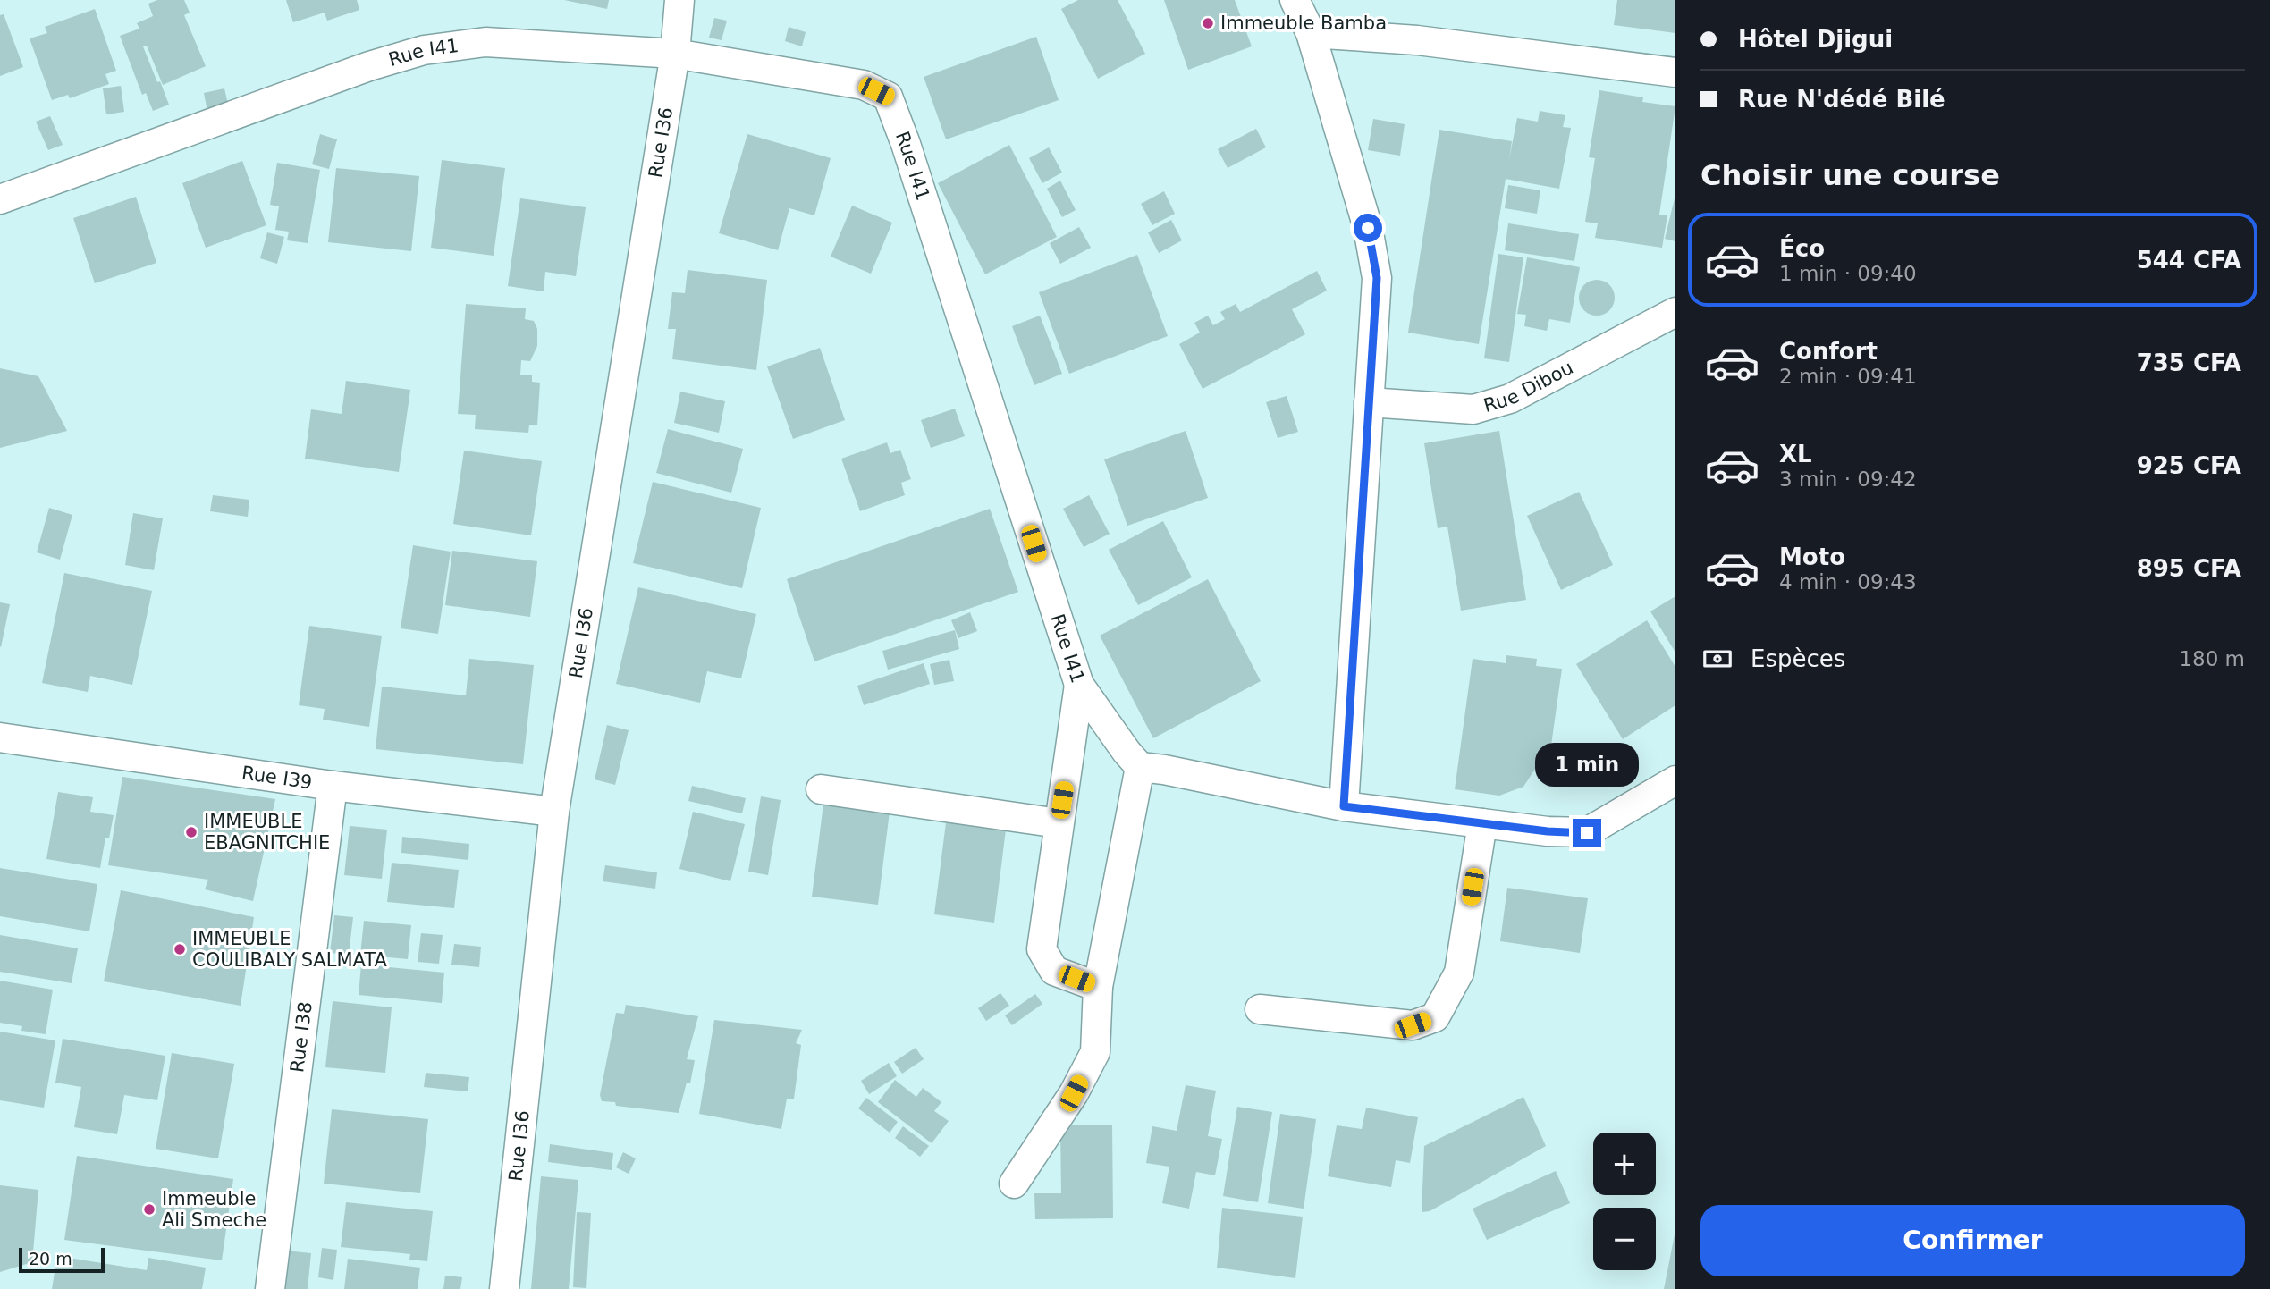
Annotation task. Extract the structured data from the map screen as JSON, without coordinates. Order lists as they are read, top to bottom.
{
  "streets": {
    "street": [
      "Rue I41",
      "Rue I36",
      "Rue Dibou",
      "Rue I39",
      "Rue I38"
    ]
  },
  "crossings": [
    ["Rue I41", "Rue I36"],
    ["Rue I36", "Rue I39"],
    ["Rue I39", "Rue I38"]
  ],
  "places": [
    "Immeuble Bamba",
    "IMMEUBLE EBAGNITCHIE",
    "IMMEUBLE COULIBALY SALMATA",
    "Immeuble Ali Smeche"
  ],
  "scale_bar": "20 m",
  "page": {
    "banner": ["Hôtel Djigui", "Rue N'dédé Bilé"],
    "heading": "Choisir une course",
    "list": [
      {
        "name": "Éco",
        "note": "1 min · 09:40",
        "value": "544 CFA"
      },
      {
        "name": "Confort",
        "note": "2 min · 09:41",
        "value": "735 CFA"
      },
      {
        "name": "XL",
        "note": "3 min · 09:42",
        "value": "925 CFA"
      },
      {
        "name": "Moto",
        "note": "4 min · 09:43",
        "value": "895 CFA"
      }
    ],
    "pay": ["Espèces", "180 m"],
    "bubble": "1 min",
    "map_buttons": ["+", "−"],
    "buttons": "Confirmer",
    "scale": "20 m"
  }
}
